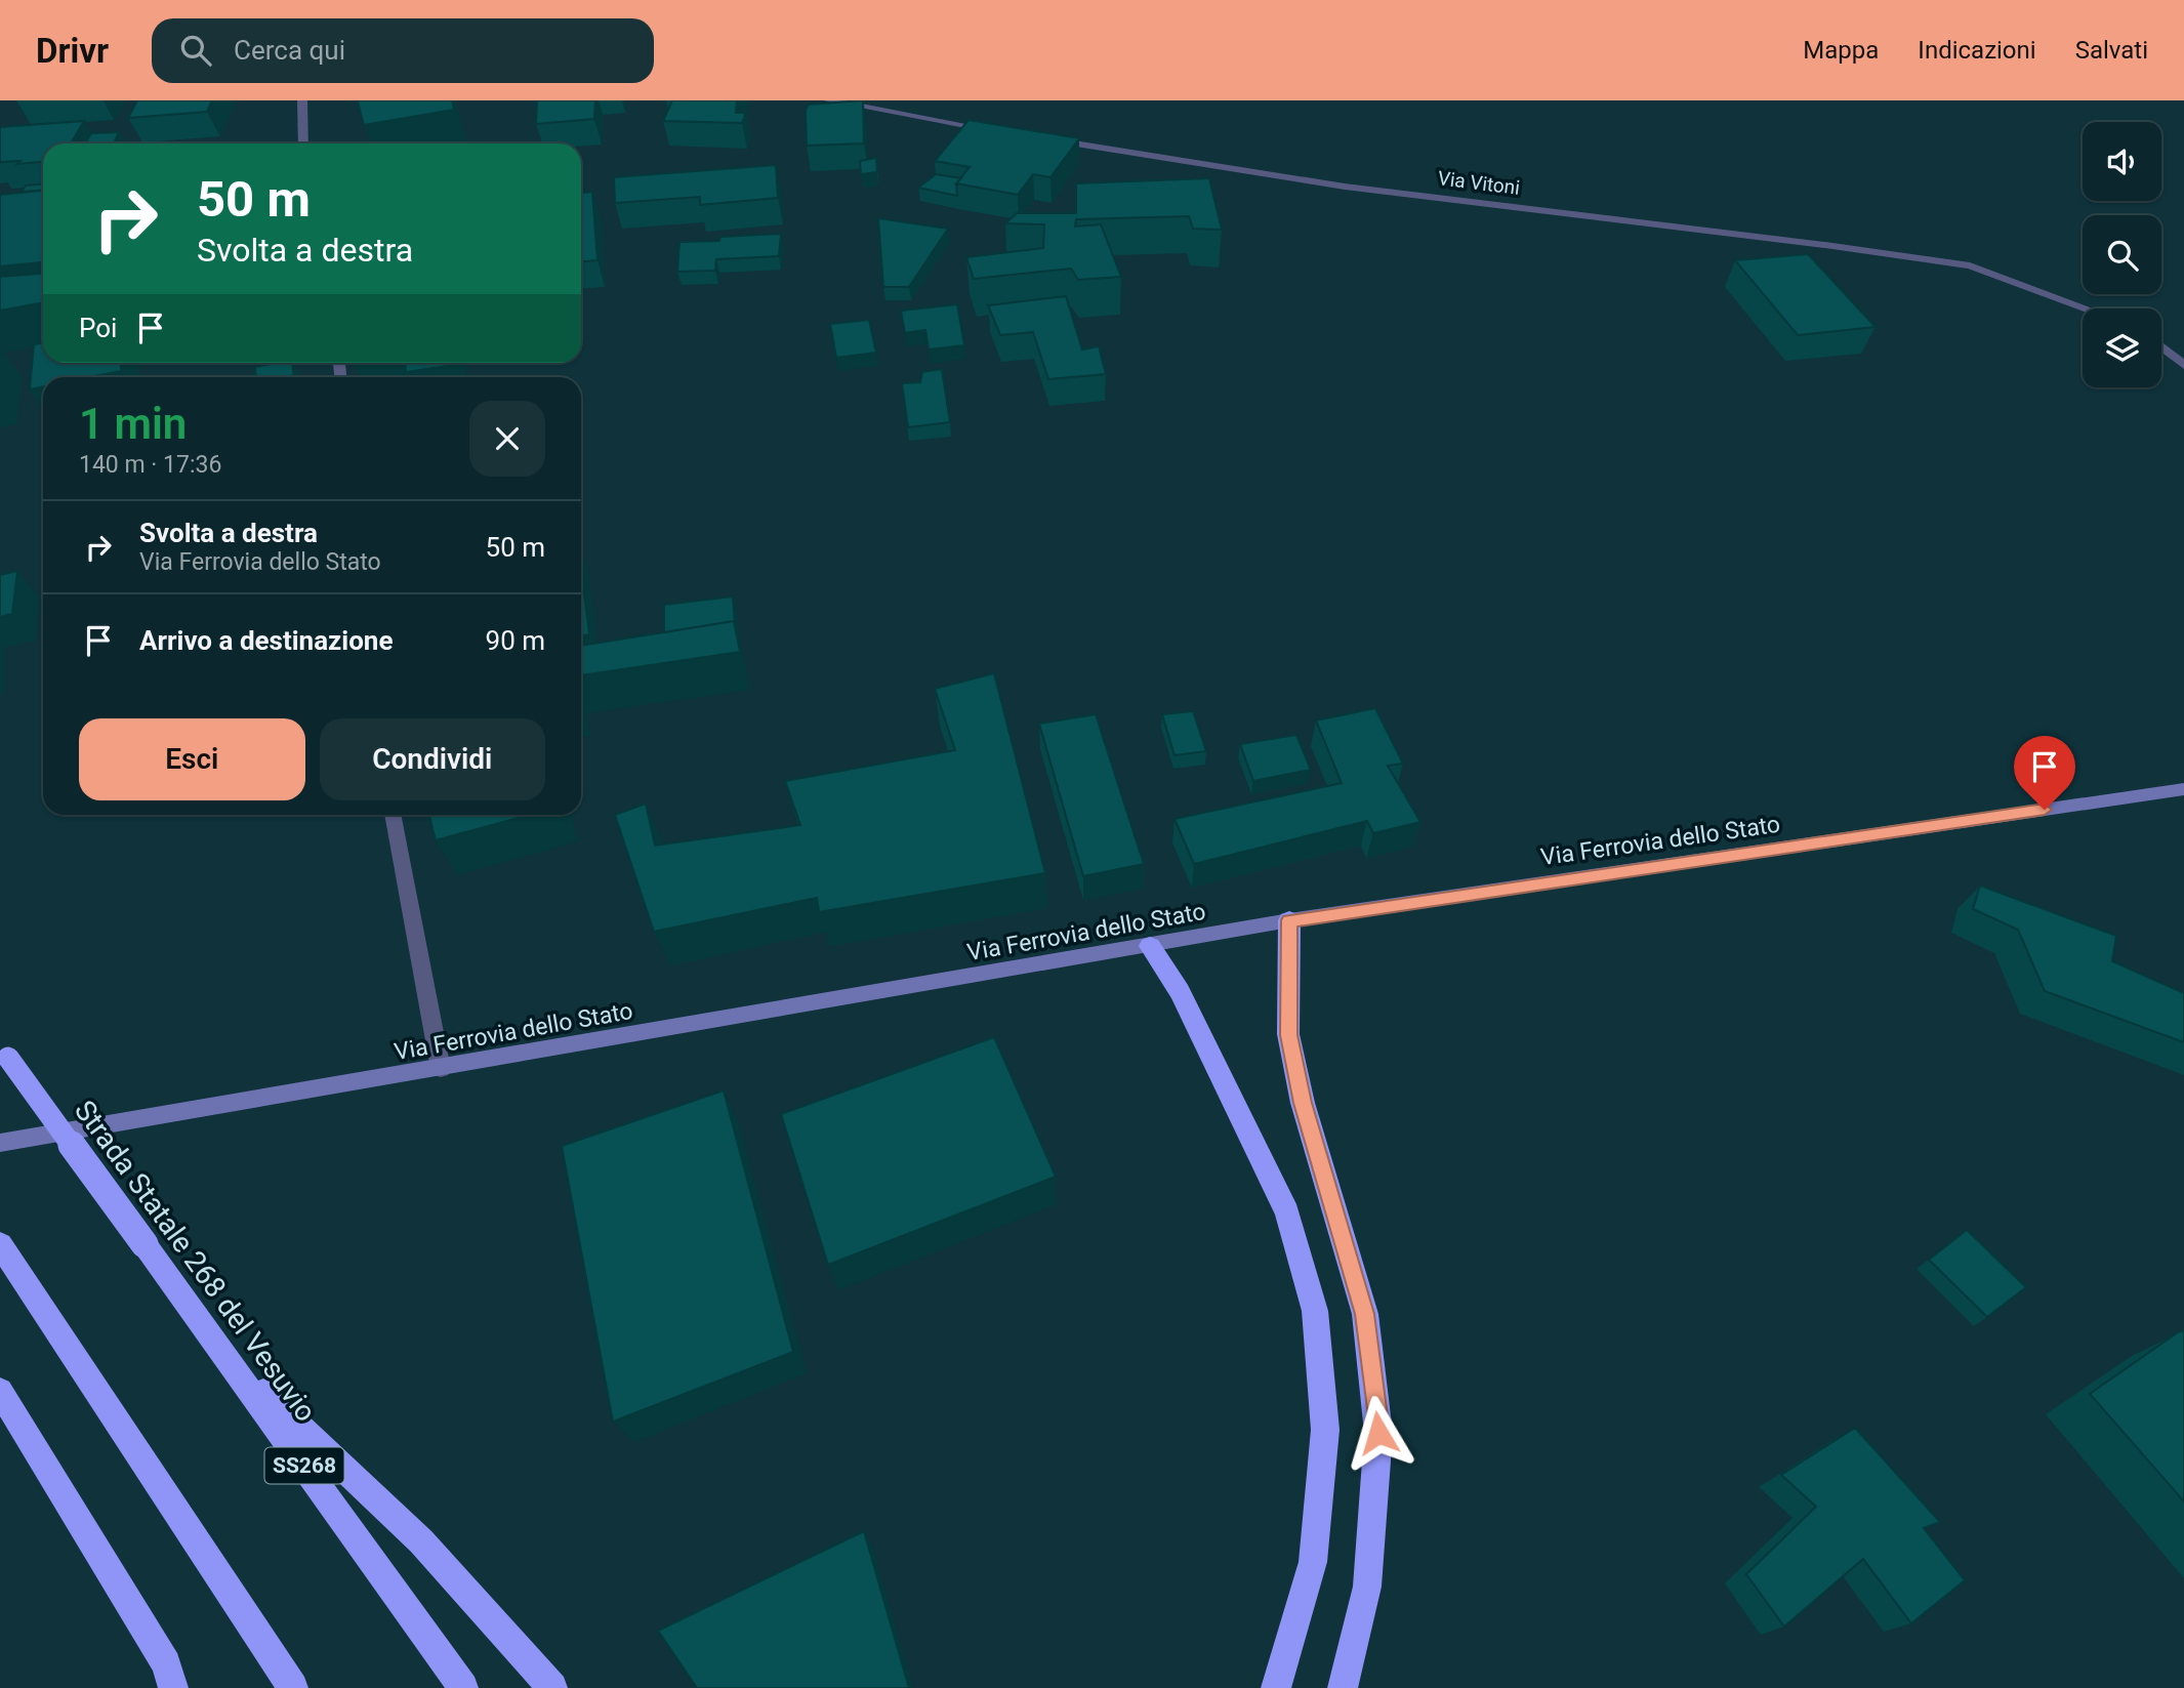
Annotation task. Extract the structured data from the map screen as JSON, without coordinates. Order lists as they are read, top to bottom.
{
  "streets": {
    "highway": ["Strada Statale 268 del Vesuvio", "SS268"],
    "main road": ["Via Ferrovia dello Stato"],
    "street": ["Via Vitoni"]
  },
  "page": {
    "header": "Drivr",
    "search": "Cerca qui",
    "nav": ["Mappa", "Indicazioni", "Salvati"],
    "turn": ["50 m", "Svolta a destra"],
    "then": "Poi",
    "heading": ["1 min", "140 m · 17:36"],
    "list": [
      {
        "name": "Svolta a destra",
        "note": "Via Ferrovia dello Stato",
        "value": "50 m"
      },
      {
        "name": "Arrivo a destinazione",
        "value": "90 m"
      }
    ],
    "buttons": ["Esci", "Condividi"]
  }
}
